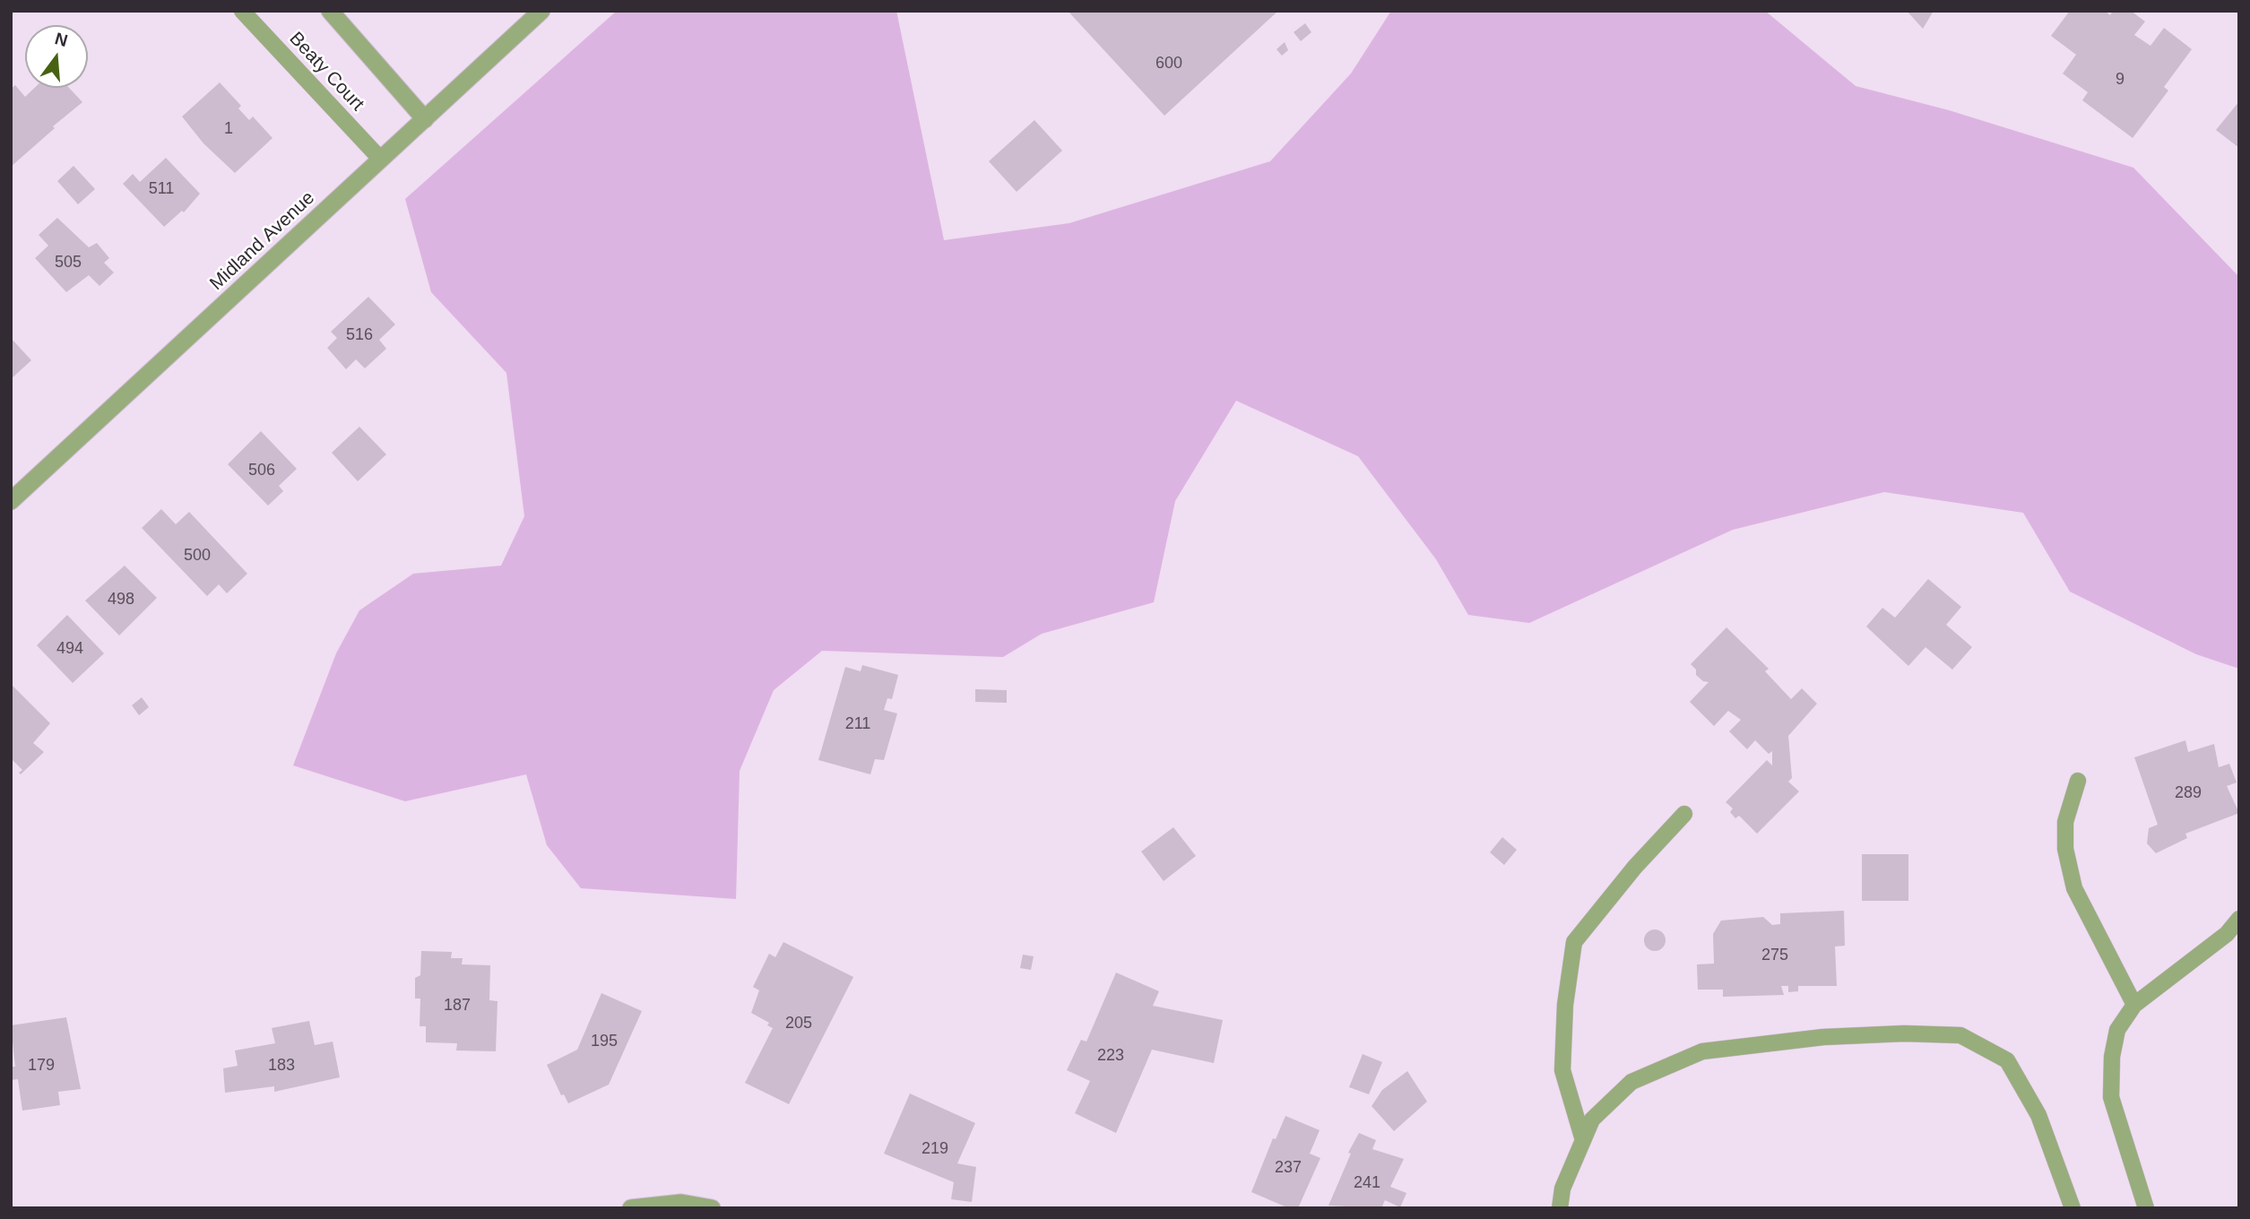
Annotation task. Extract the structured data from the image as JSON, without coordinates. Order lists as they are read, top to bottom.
{
  "streets": {
    "street": ["Midland Avenue"],
    "lane": ["Beaty Court"]
  },
  "crossings": [
    ["Beaty Court", "Midland Avenue"]
  ],
  "house_numbers": [
    "600",
    "9",
    "1",
    "511",
    "505",
    "516",
    "506",
    "500",
    "498",
    "494",
    "211",
    "289",
    "275",
    "187",
    "205",
    "195",
    "223",
    "179",
    "183",
    "219",
    "237",
    "241"
  ],
  "north": "top"
}
